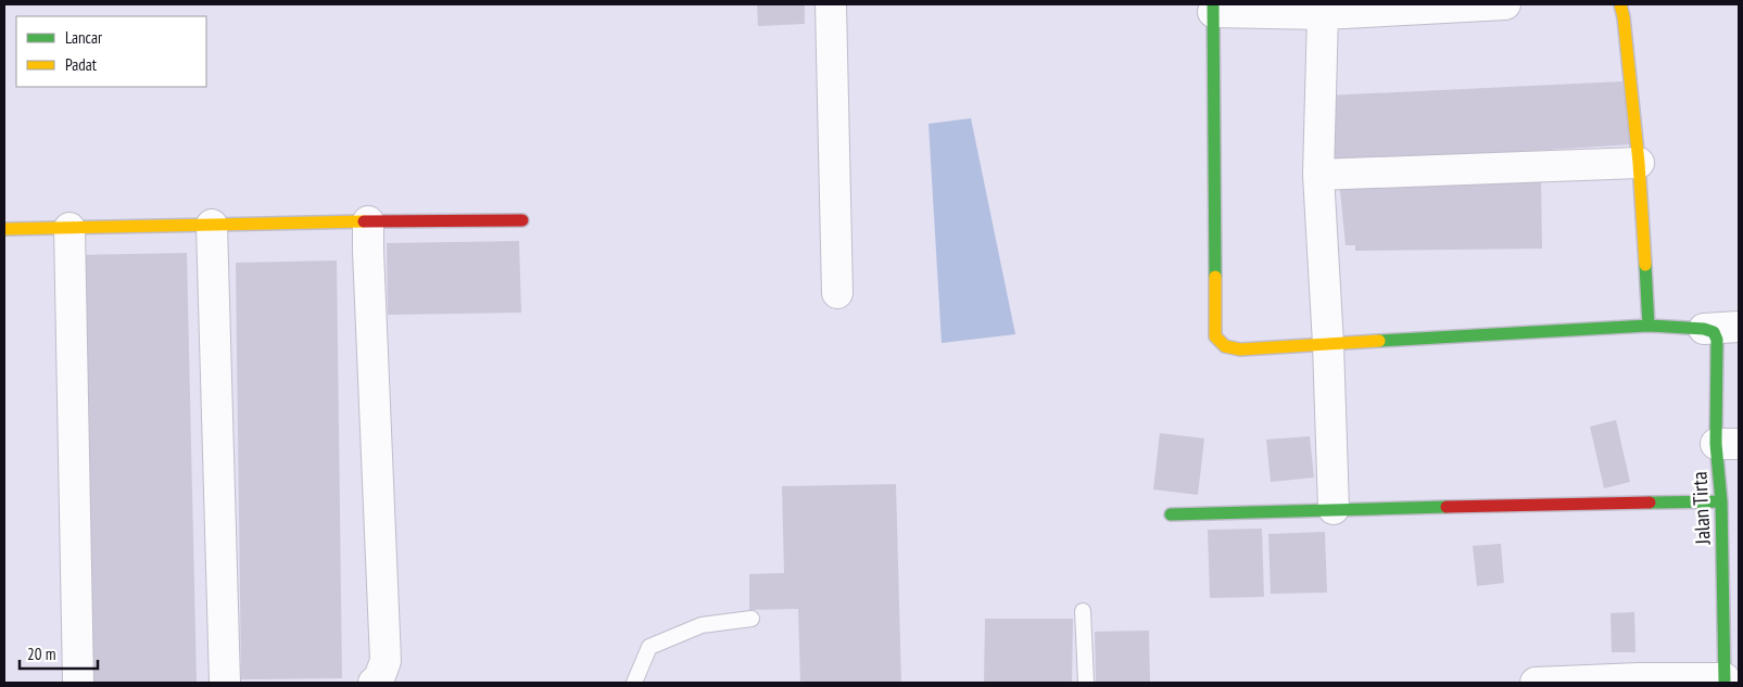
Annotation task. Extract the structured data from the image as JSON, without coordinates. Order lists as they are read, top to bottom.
{
  "streets": {
    "street": ["Jalan Tirta"]
  },
  "legend": ["Lancar", "Padat"],
  "scale_bar": "20 m"
}
